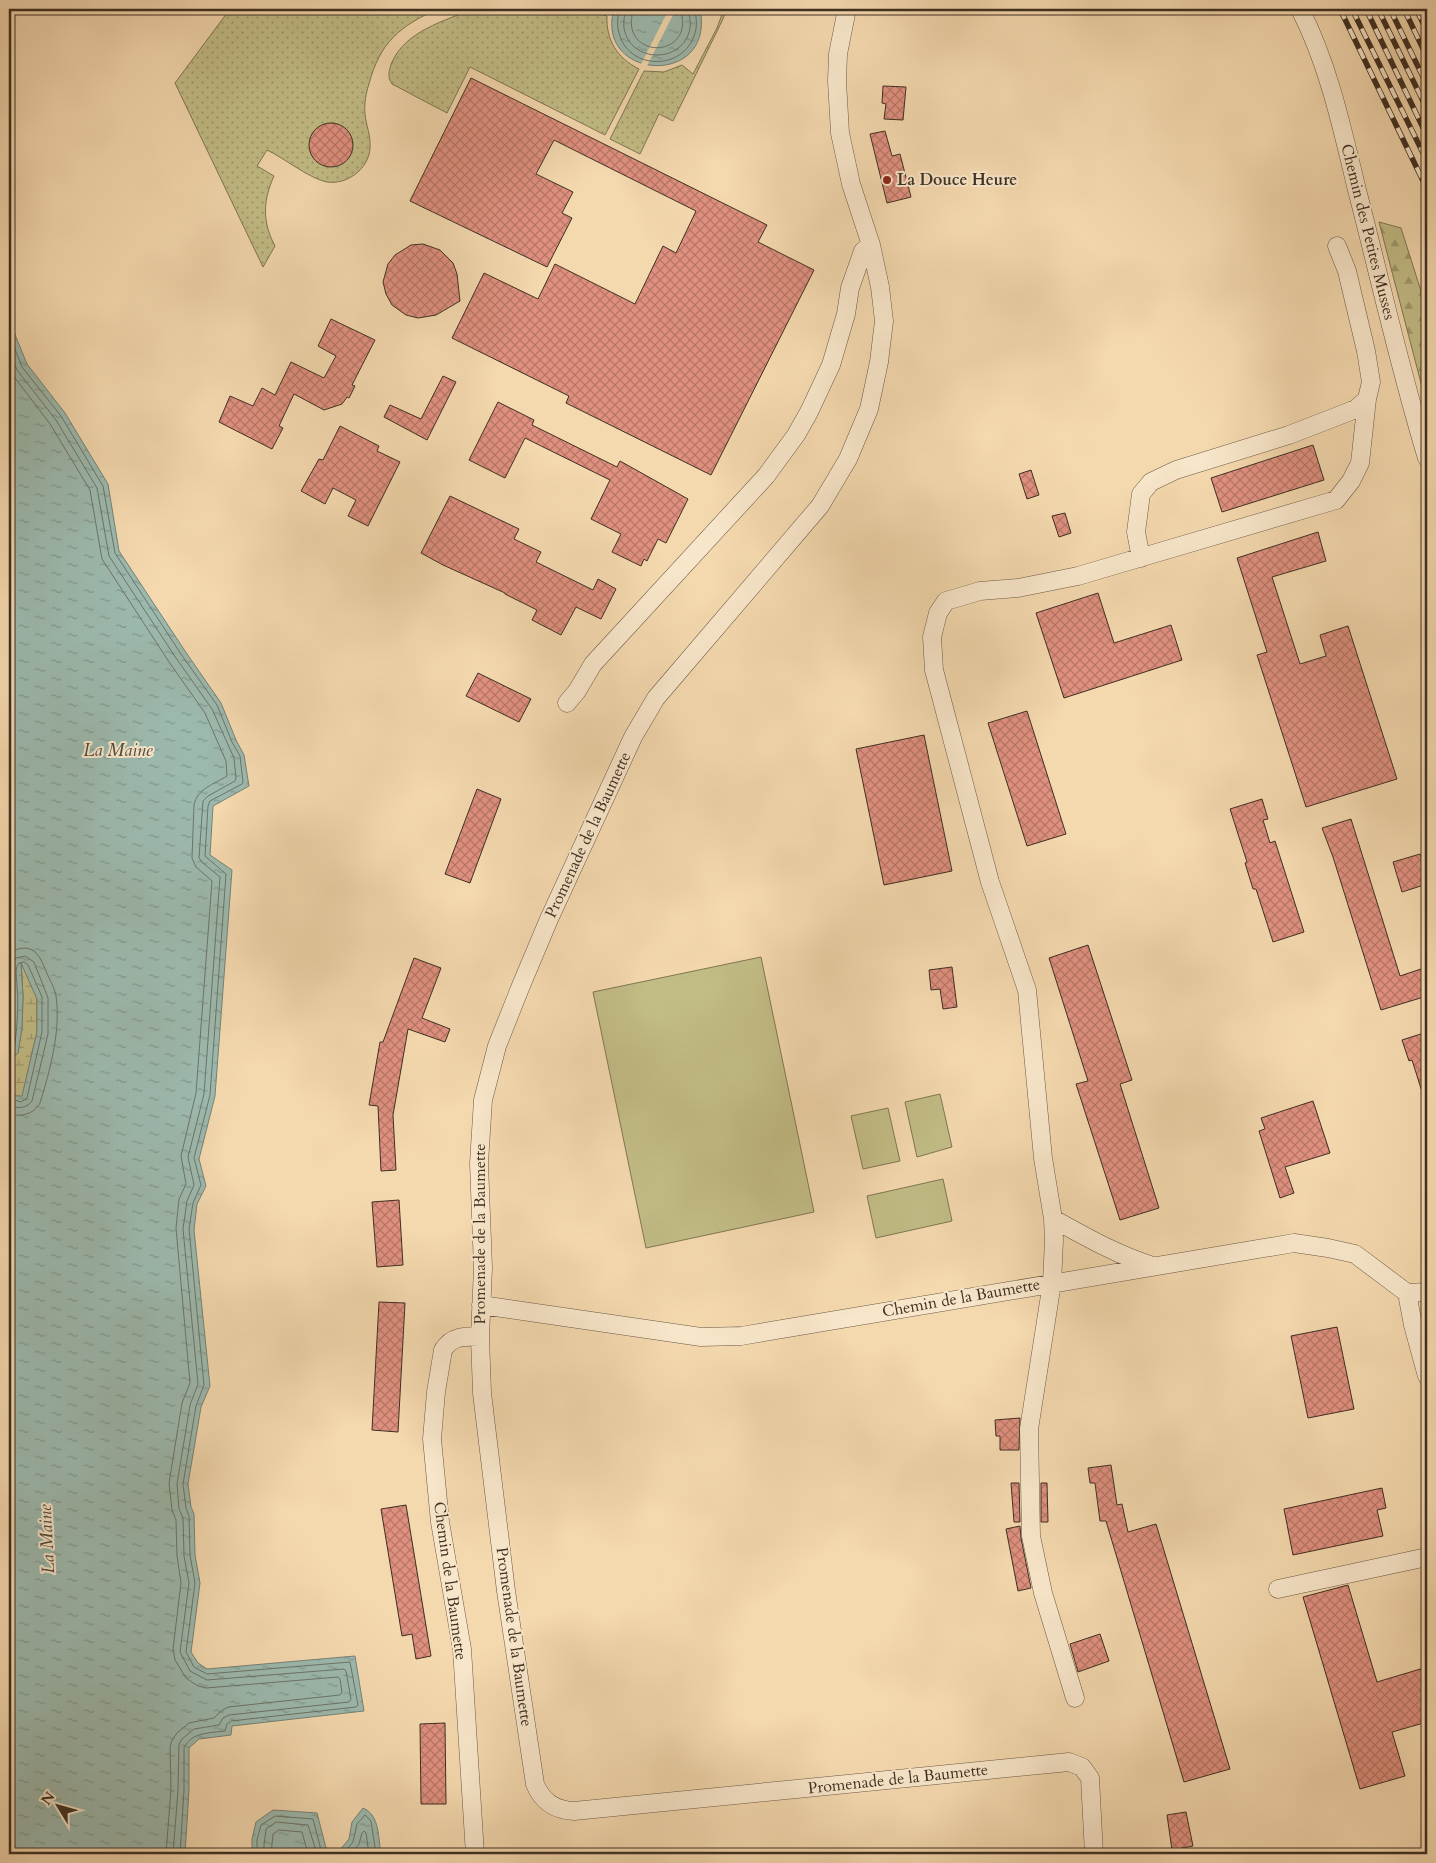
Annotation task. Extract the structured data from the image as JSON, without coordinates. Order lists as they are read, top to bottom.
{
  "streets": {
    "street": ["Chemin des Petites Musses", "Promenade de la Baumette", "Chemin de la Baumette"]
  },
  "crossings": [
    ["Promenade de la Baumette", "Chemin de la Baumette"]
  ],
  "water": ["La Maine"],
  "places": ["La Douce Heure"],
  "north": "top left"
}
